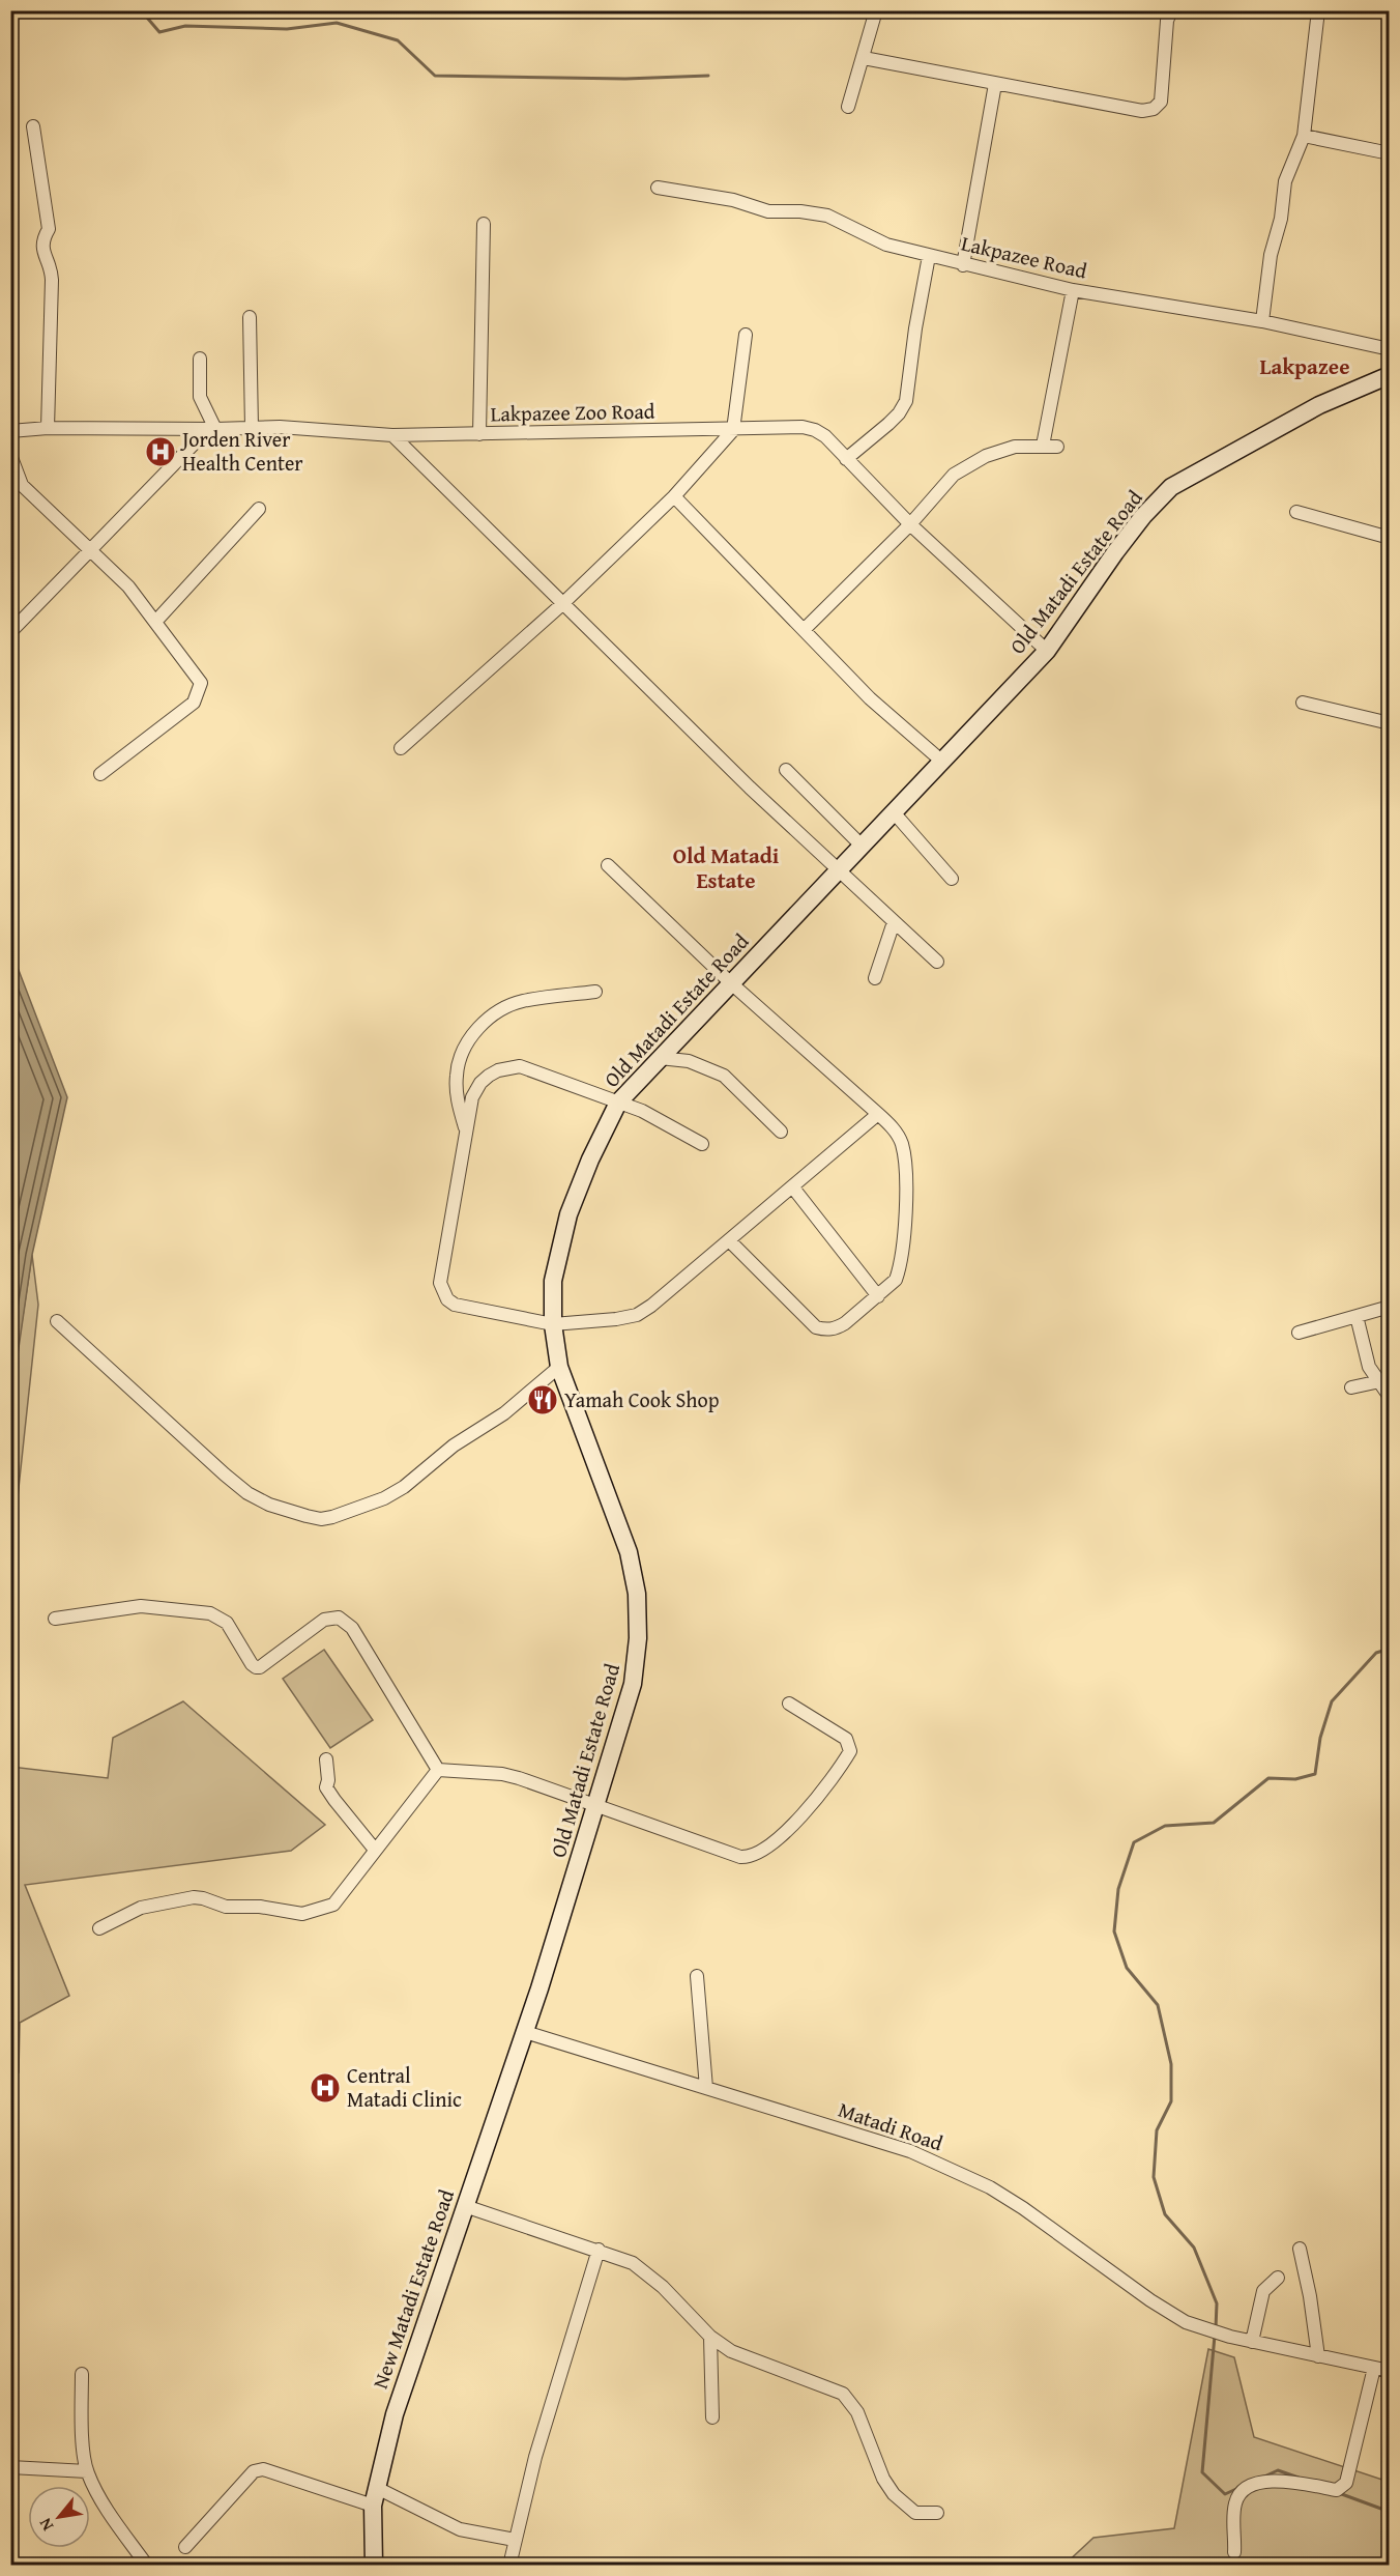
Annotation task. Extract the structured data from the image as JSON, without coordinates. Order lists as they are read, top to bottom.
{
  "streets": {
    "street": [
      "Lakpazee Road",
      "Lakpazee Zoo Road",
      "Old Matadi Estate Road",
      "Matadi Road",
      "New Matadi Estate Road"
    ]
  },
  "crossings": [
    ["Lakpazee Zoo Road", "Old Matadi Estate Road"],
    ["Old Matadi Estate Road", "Matadi Road"],
    ["Old Matadi Estate Road", "New Matadi Estate Road"],
    ["Matadi Road", "New Matadi Estate Road"]
  ],
  "districts": ["Lakpazee", "Old Matadi Estate"],
  "places": {
    "hospital": ["Jorden River Health Center", "Central Matadi Clinic"],
    "restaurant": ["Yamah Cook Shop"]
  },
  "north": "bottom left"
}
